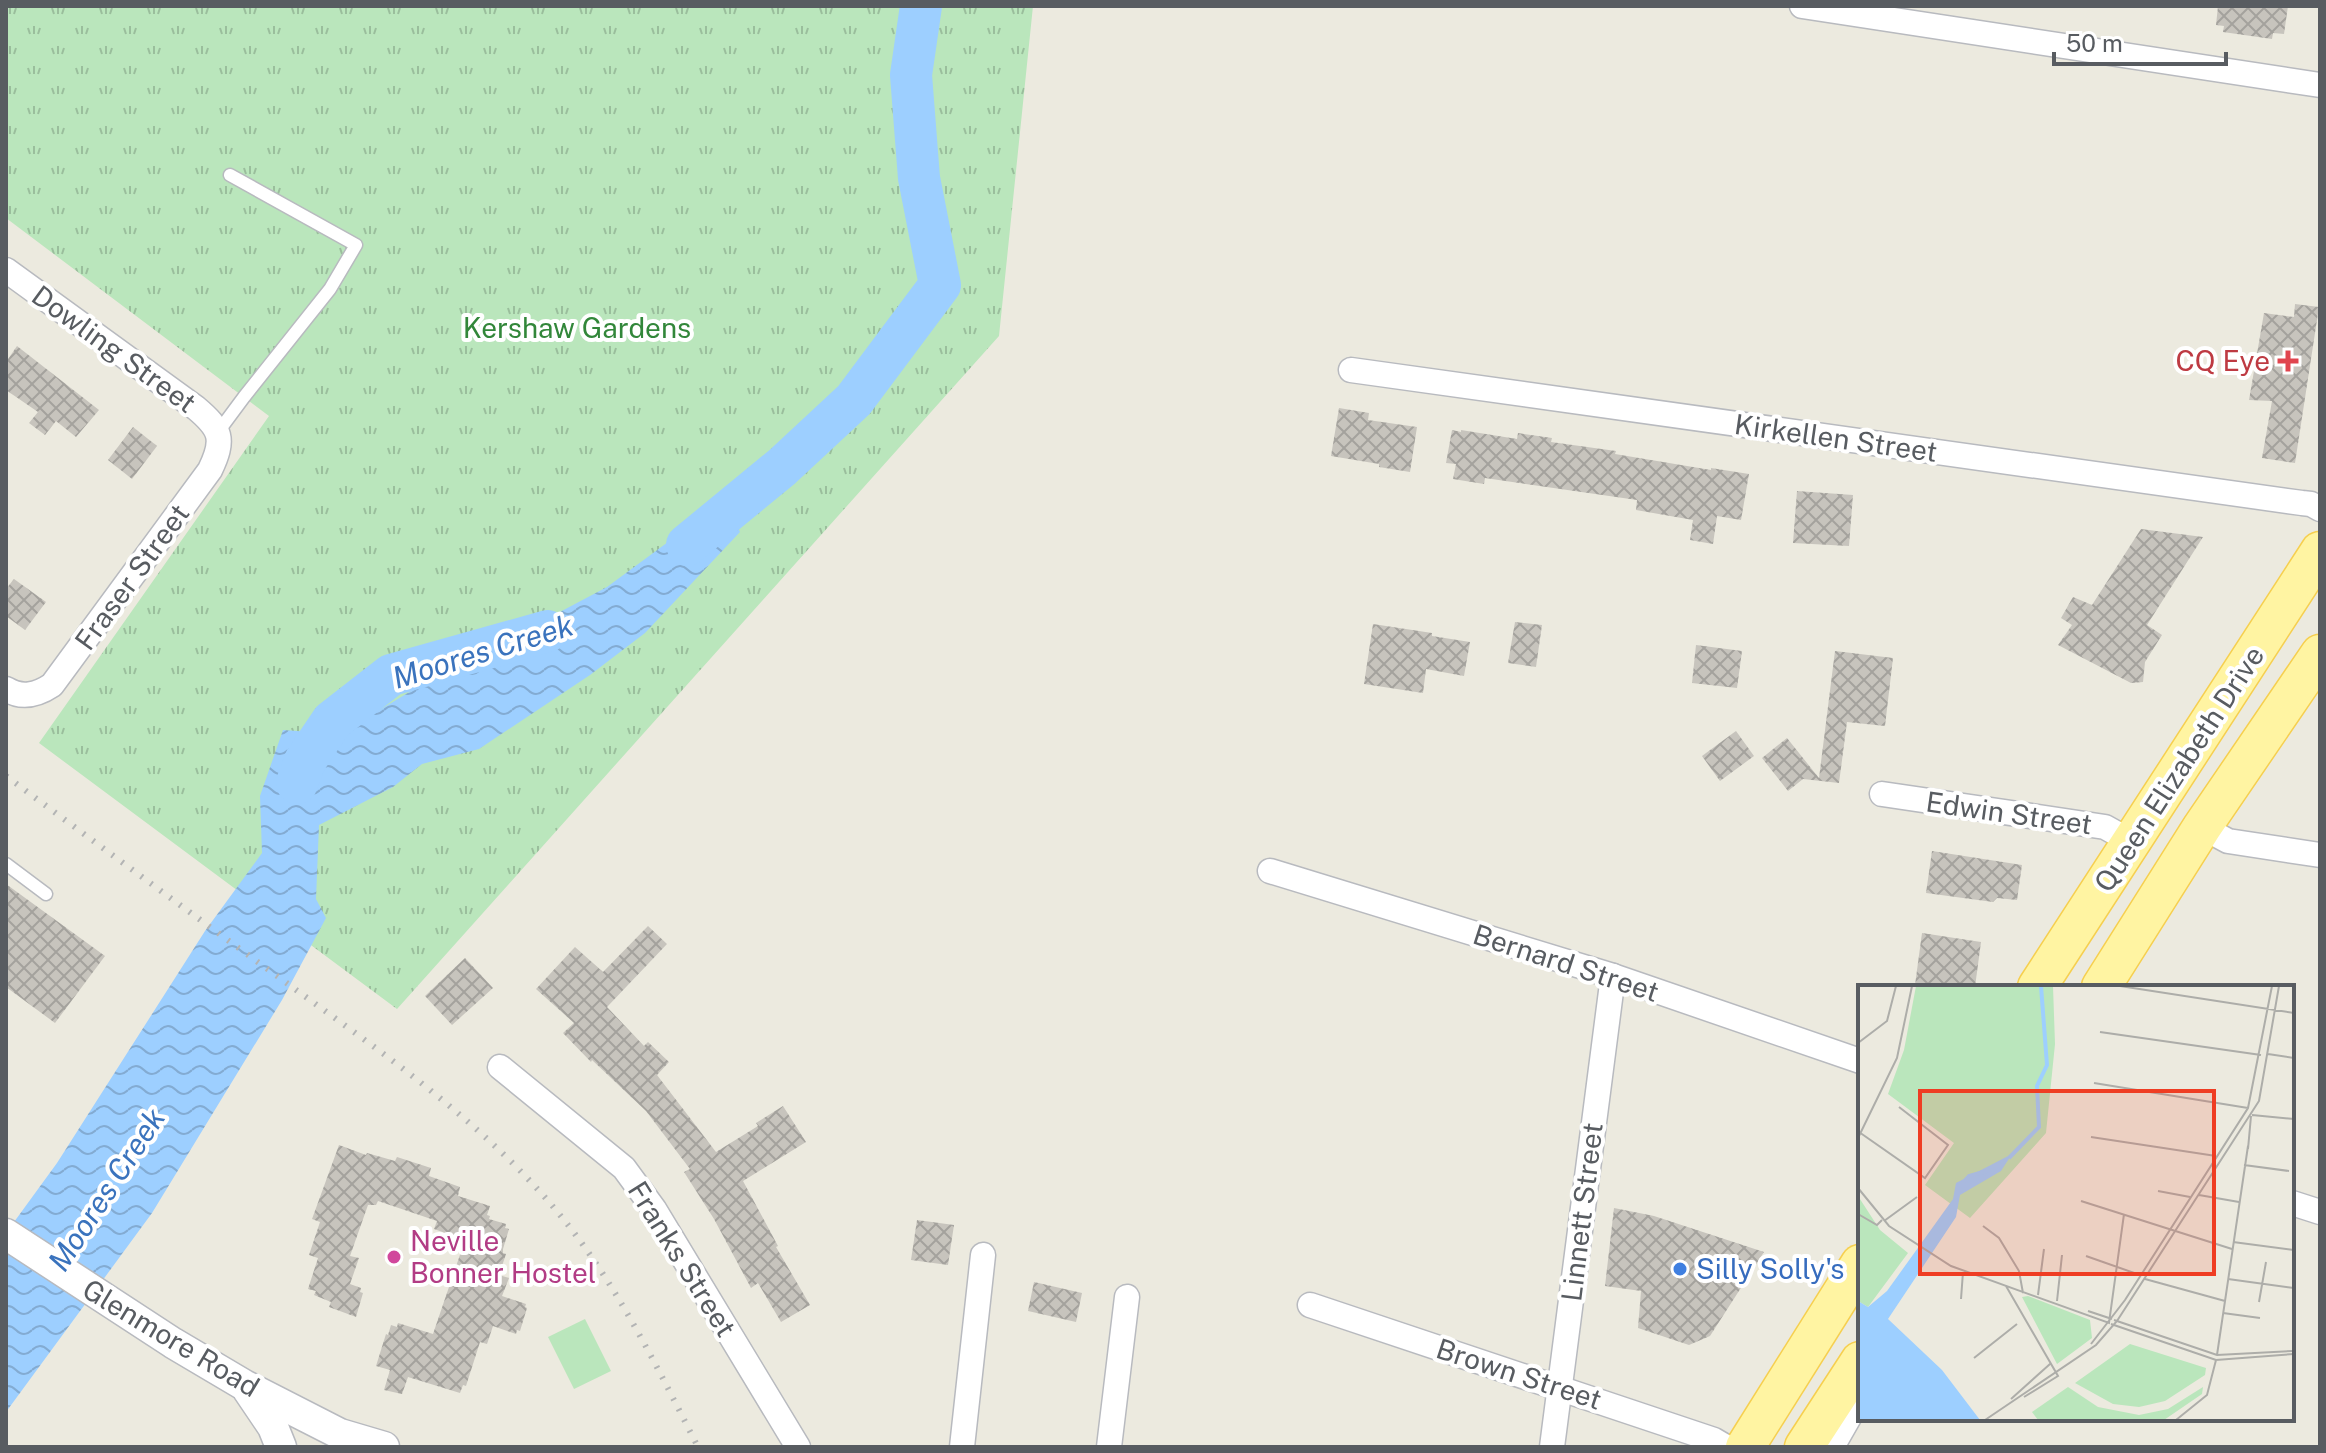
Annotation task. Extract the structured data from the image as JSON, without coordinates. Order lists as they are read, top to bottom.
{
  "streets": {
    "main road": ["Queen Elizabeth Drive"],
    "street": [
      "Dowling Street",
      "Kirkellen Street",
      "Fraser Street",
      "Edwin Street",
      "Bernard Street",
      "Linnett Street",
      "Franks Street",
      "Glenmore Road",
      "Brown Street"
    ]
  },
  "crossings": [
    ["Dowling Street", "Fraser Street"],
    ["Queen Elizabeth Drive", "Edwin Street"],
    ["Bernard Street", "Linnett Street"],
    ["Linnett Street", "Brown Street"]
  ],
  "water": ["Moores Creek"],
  "parks": ["Kershaw Gardens"],
  "places": {
    "health": ["CQ Eye"],
    "other": ["Neville Bonner Hostel", "Silly Solly's"]
  },
  "scale_bar": "50 m"
}
